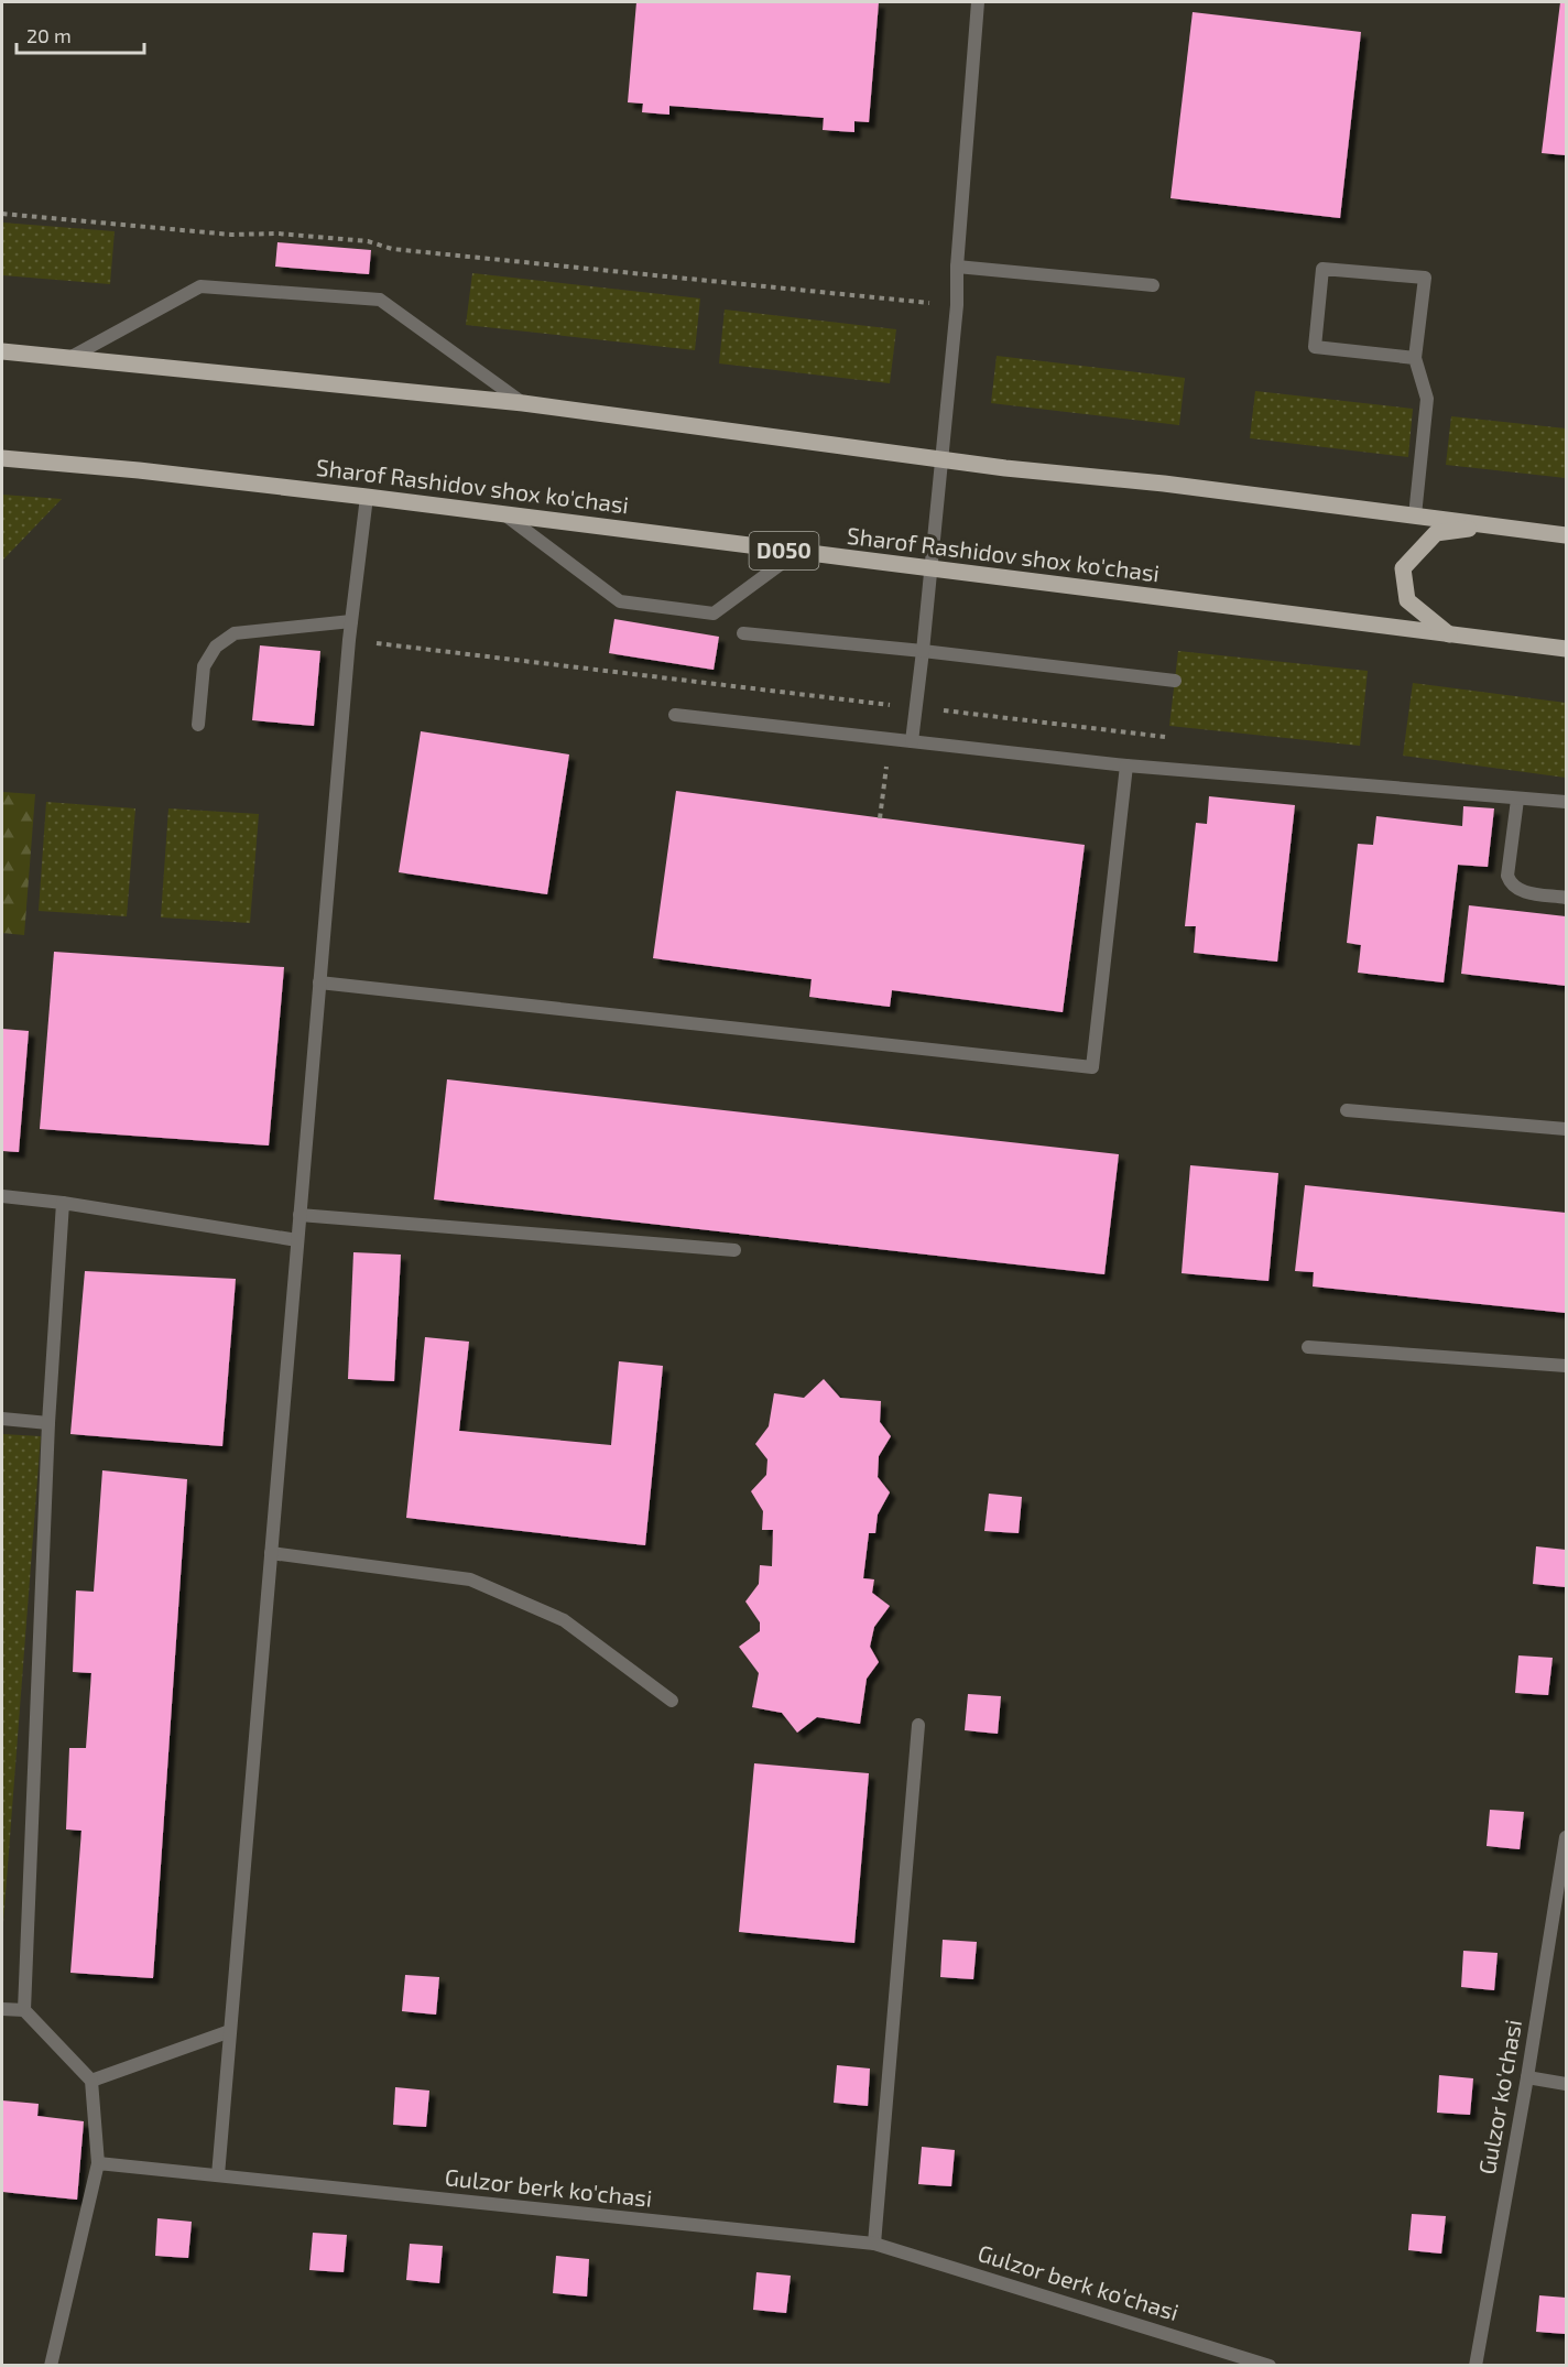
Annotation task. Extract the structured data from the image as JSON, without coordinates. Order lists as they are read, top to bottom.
{
  "streets": {
    "main road": ["Sharof Rashidov shox ko'chasi", "D050"],
    "street": ["Gulzor ko'chasi", "Gulzor berk ko'chasi"]
  },
  "scale_bar": "20 m"
}
